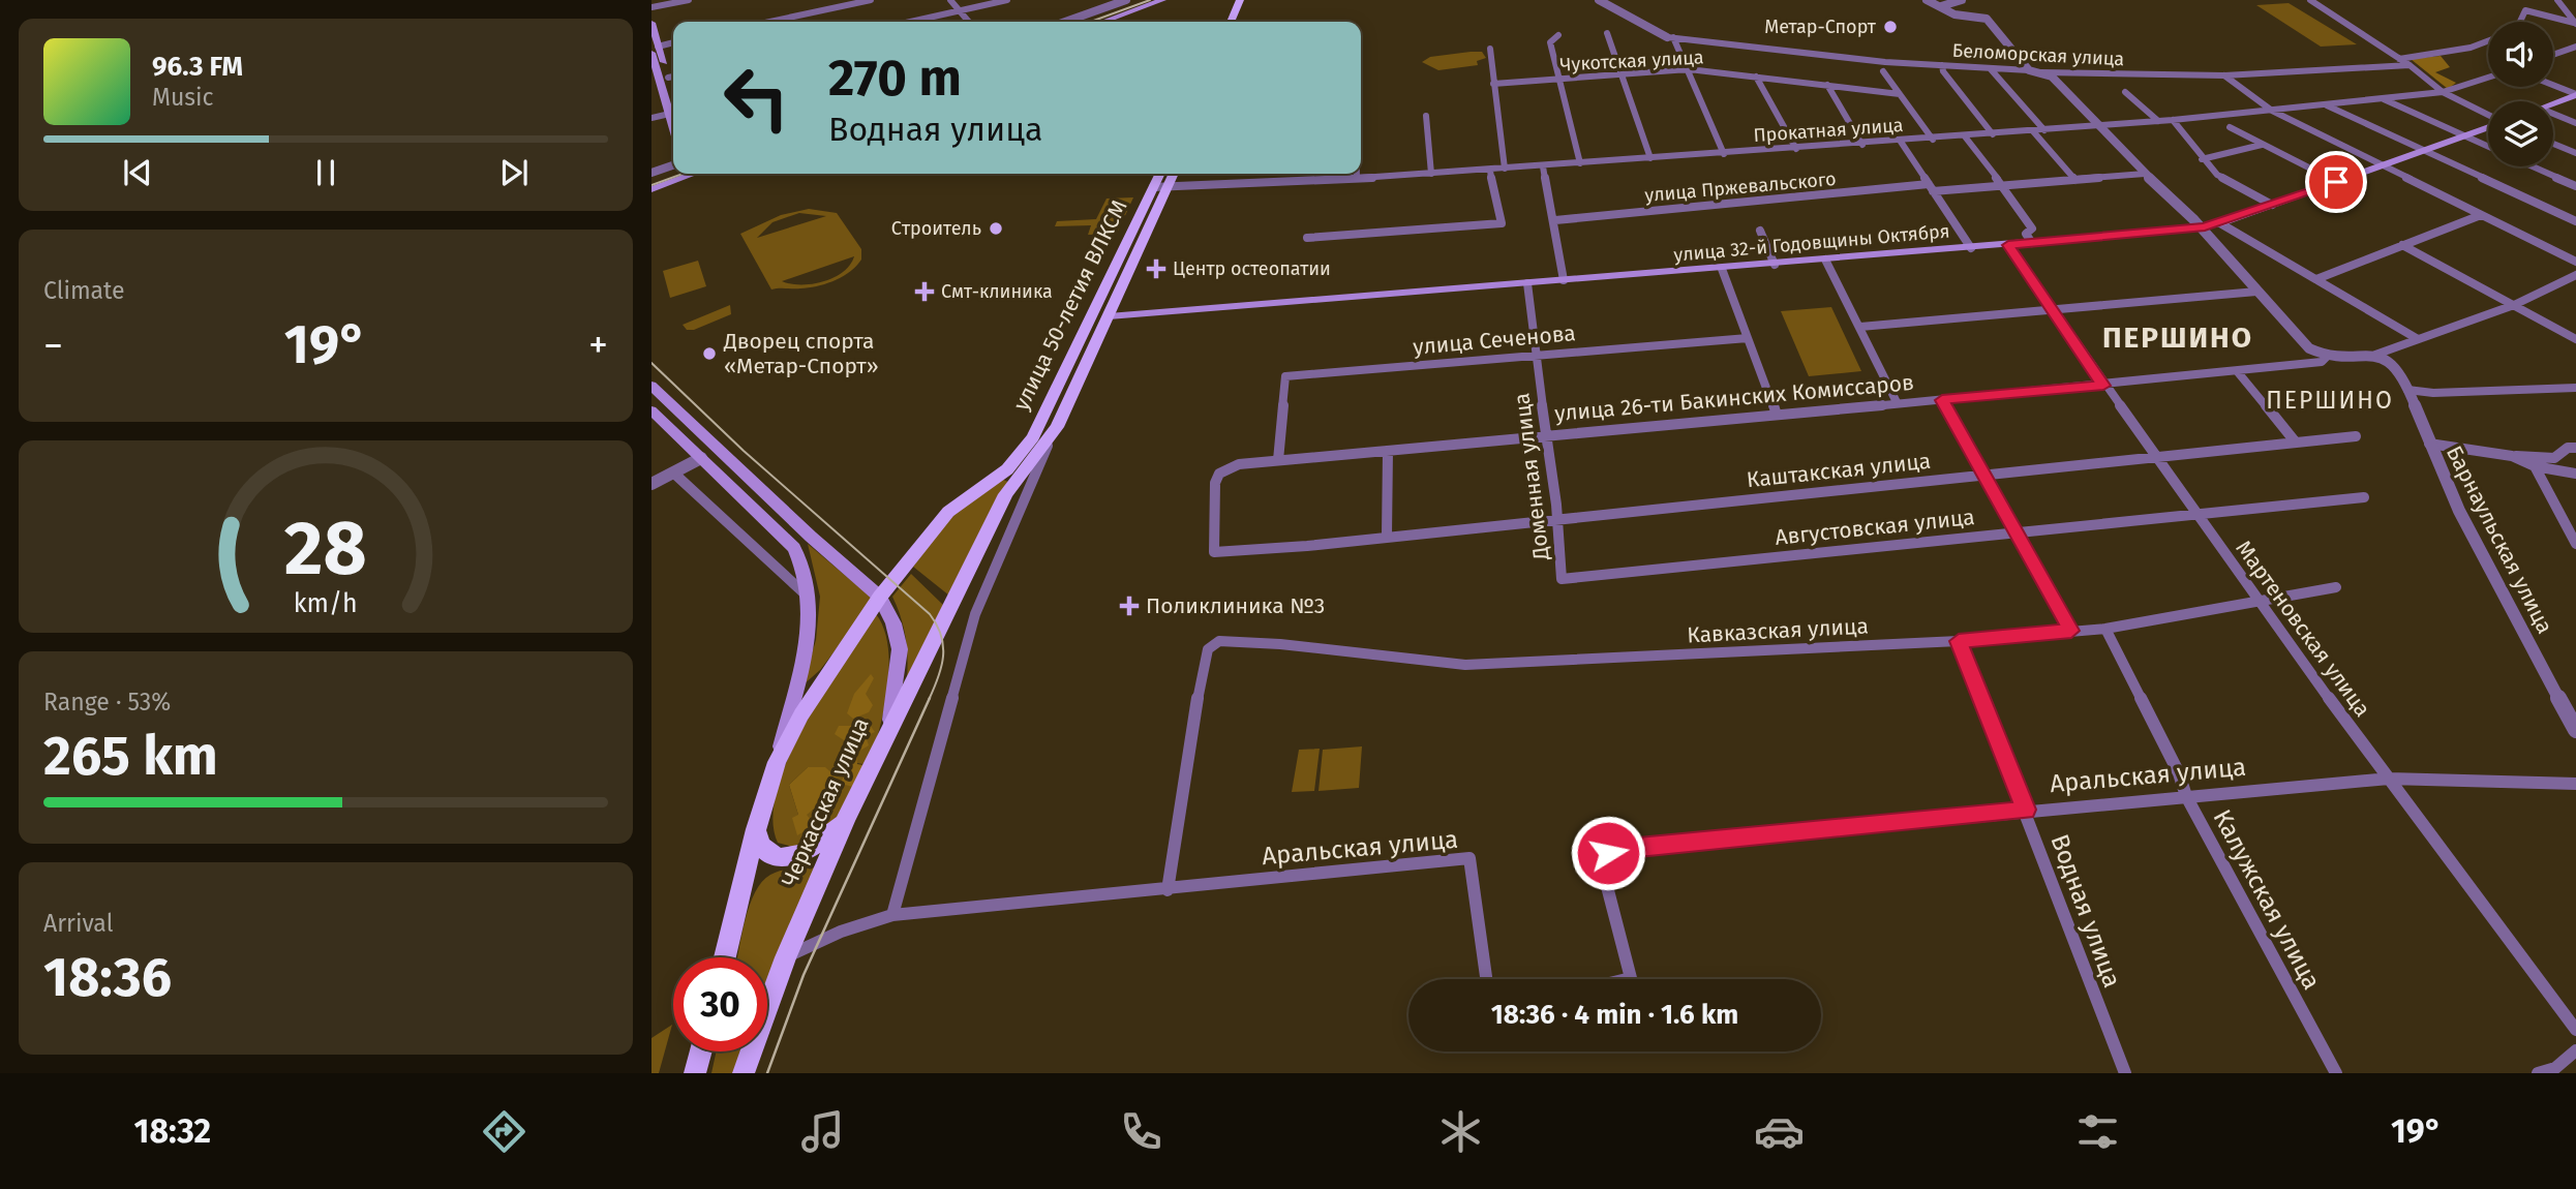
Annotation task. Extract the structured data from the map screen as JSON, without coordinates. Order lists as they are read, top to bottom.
{
  "streets": {
    "main road": ["улица 32-й Годовщины Октября", "улица 50-летия ВЛКСМ", "Черкасская улица"],
    "street": [
      "Беломорская улица",
      "Чукотская улица",
      "Прокатная улица",
      "улица Пржевальского",
      "улица Сеченова",
      "улица 26-ти Бакинских Комиссаров",
      "Каштакская улица",
      "Доменная улица",
      "Августовская улица",
      "Барнаульская улица",
      "Мартеновская улица",
      "Кавказская улица",
      "Аральская улица",
      "Калужская улица",
      "Водная улица"
    ]
  },
  "crossings": [
    ["Прокатная улица", "улица 50-летия ВЛКСМ"],
    ["улица 32-й Годовщины Октября", "улица 50-летия ВЛКСМ"],
    ["улица 32-й Годовщины Октября", "Доменная улица"],
    ["улица 32-й Годовщины Октября", "Мартеновская улица"],
    ["улица 50-летия ВЛКСМ", "Черкасская улица"],
    ["улица Сеченова", "улица 26-ти Бакинских Комиссаров"],
    ["улица Сеченова", "Доменная улица"],
    ["улица 26-ти Бакинских Комиссаров", "Каштакская улица"],
    ["улица 26-ти Бакинских Комиссаров", "Доменная улица"],
    ["улица 26-ти Бакинских Комиссаров", "Барнаульская улица"],
    ["улица 26-ти Бакинских Комиссаров", "Мартеновская улица"],
    ["Каштакская улица", "Доменная улица"],
    ["Каштакская улица", "Мартеновская улица"],
    ["Доменная улица", "Августовская улица"],
    ["Августовская улица", "Мартеновская улица"],
    ["Мартеновская улица", "Кавказская улица"],
    ["Мартеновская улица", "Аральская улица"],
    ["Кавказская улица", "Аральская улица"],
    ["Кавказская улица", "Калужская улица"],
    ["Кавказская улица", "Водная улица"],
    ["Аральская улица", "Черкасская улица"],
    ["Аральская улица", "Калужская улица"],
    ["Аральская улица", "Водная улица"]
  ],
  "districts": ["ПЕРШИНО", "ПЕРШИНО"],
  "places": {
    "other": ["Метар-Спорт", "Cтроитель", "Дворец спорта «Метар-Спорт»"],
    "health": ["Центр остеопатии", "Смт-клиника", "Поликлиника №3"]
  },
  "page": {
    "turn": ["270 m", "Водная улица"],
    "song": ["96.3 FM", "Music"],
    "tile": [
      "Climate",
      ["Range · 53%", "265 km"],
      ["Arrival", "18:36"]
    ],
    "heat": ["−", "19°", "+"],
    "limit": "30",
    "trip": "18:36 · 4 min · 1.6 km",
    "tabs": ["18:32", "19°"],
    "gauge": ["28", "km/h"]
  }
}
